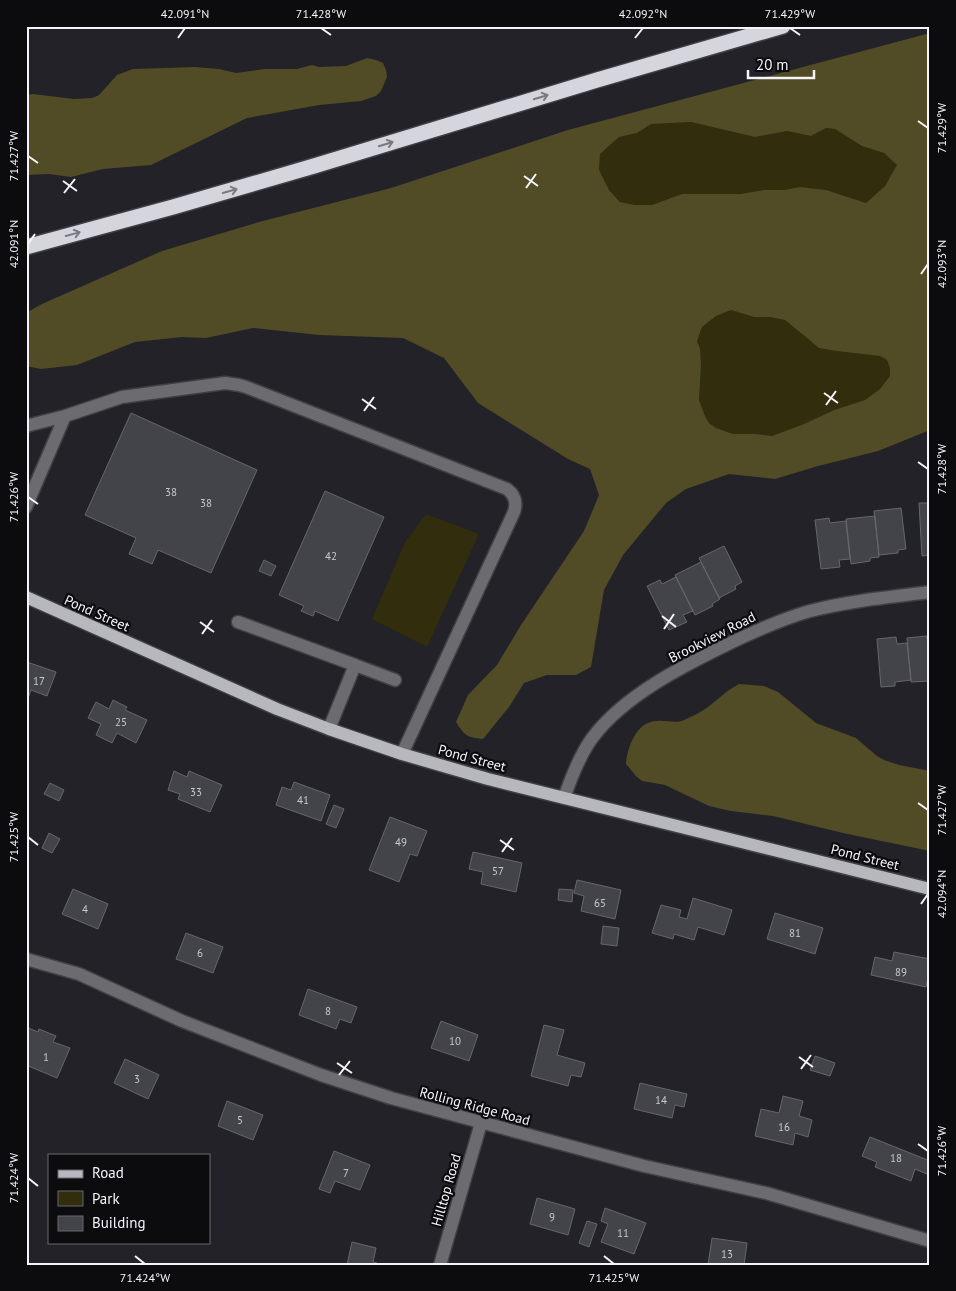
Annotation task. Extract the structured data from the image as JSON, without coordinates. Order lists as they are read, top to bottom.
{
  "streets": {
    "main road": ["Pond Street"],
    "street": ["Brookview Road", "Rolling Ridge Road", "Hilltop Road"]
  },
  "crossings": [
    ["Pond Street", "Brookview Road"],
    ["Rolling Ridge Road", "Hilltop Road"]
  ],
  "house_numbers": [
    "38",
    "38",
    "42",
    "17",
    "25",
    "33",
    "41",
    "49",
    "57",
    "65",
    "4",
    "81",
    "6",
    "89",
    "8",
    "10",
    "1",
    "3",
    "14",
    "5",
    "16",
    "18",
    "7",
    "9",
    "11",
    "13"
  ],
  "legend": ["Road", "Park", "Building"],
  "scale_bar": "20 m",
  "coordinates": [
    "42.091°N",
    "71.428°W",
    "42.092°N",
    "71.429°W",
    "71.427°W",
    "42.093°N",
    "71.426°W",
    "71.425°W",
    "42.094°N",
    "71.424°W"
  ]
}
